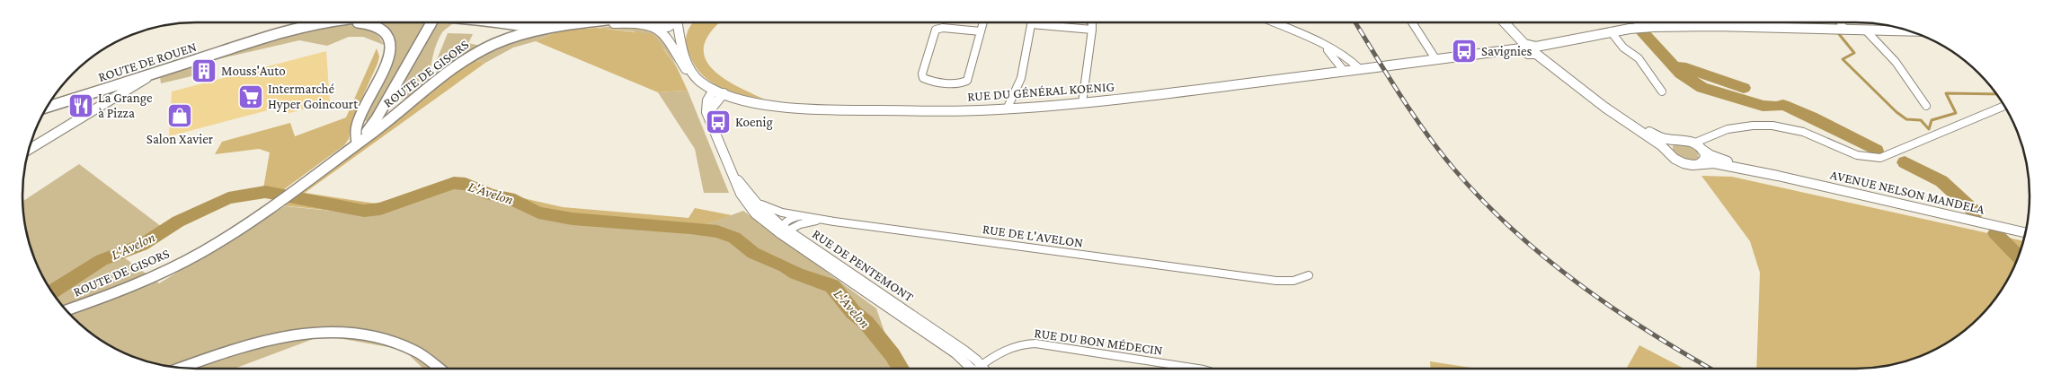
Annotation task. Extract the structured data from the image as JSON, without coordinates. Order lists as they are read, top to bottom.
{
  "streets": {
    "main road": ["ROUTE DE ROUEN", "ROUTE DE GISORS"],
    "street": [
      "RUE DU GÉNÉRAL KOENIG",
      "AVENUE NELSON MANDELA",
      "RUE DE L'AVELON",
      "RUE DE PENTEMONT",
      "RUE DU BON MÉDECIN"
    ]
  },
  "crossings": [
    ["RUE DE L'AVELON", "RUE DE PENTEMONT"]
  ],
  "water": ["L'Avelon"],
  "places": {
    "bus stop": ["Savignies", "Koenig"],
    "building": ["Mouss'Auto"],
    "supermarket": ["Intermarché Hyper Goincourt"],
    "restaurant": ["La Grange à Pizza"],
    "shop": ["Salon Xavier"]
  }
}
